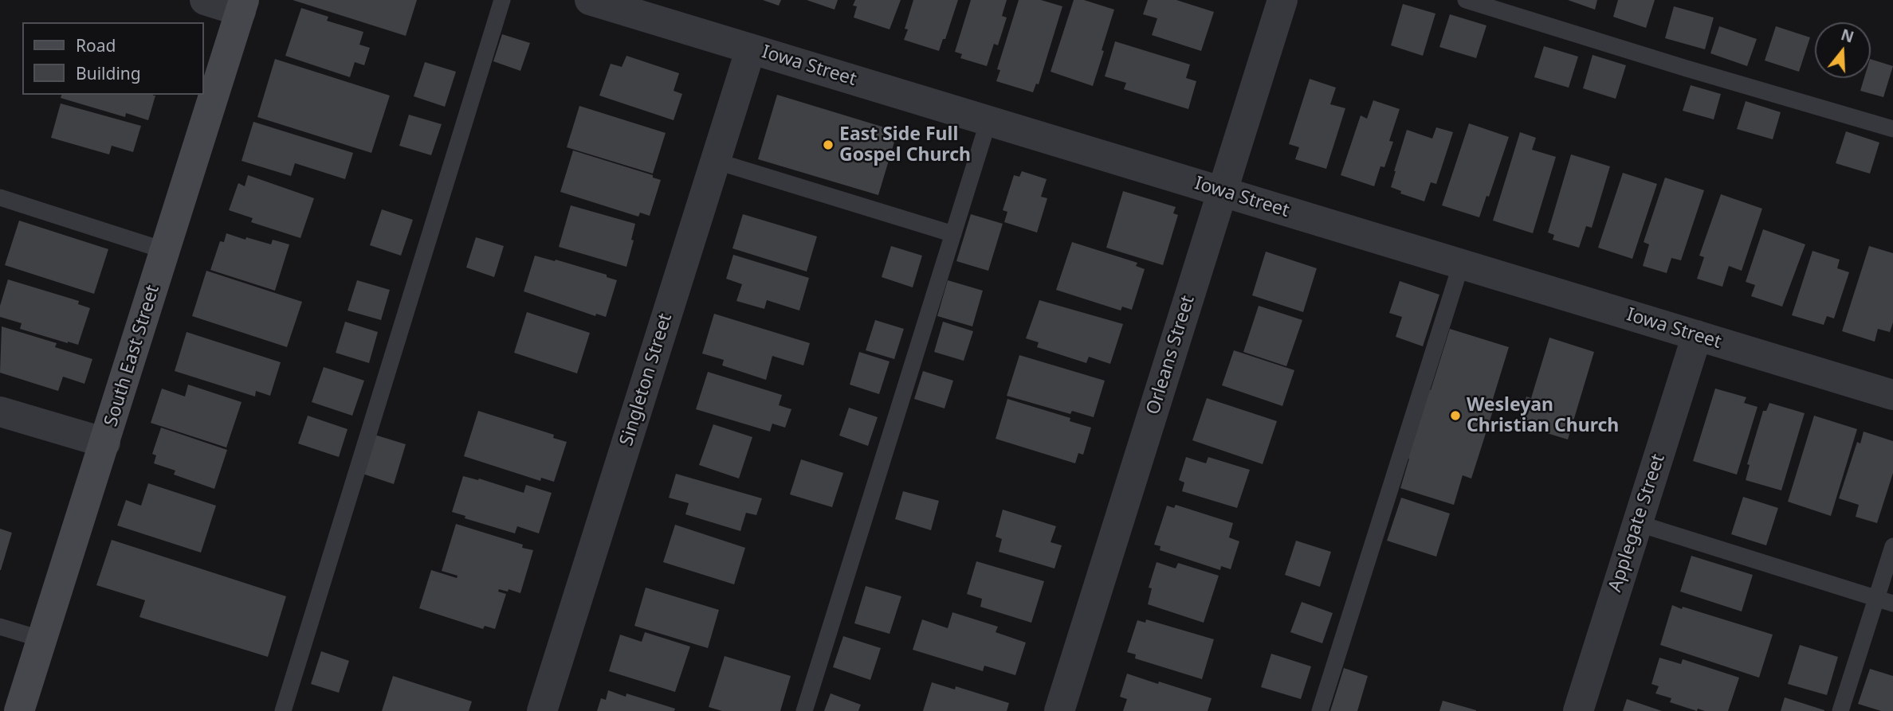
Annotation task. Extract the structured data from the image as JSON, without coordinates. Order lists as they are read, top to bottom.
{
  "streets": {
    "main road": ["South East Street"],
    "street": [
      "Iowa Street",
      "Orleans Street",
      "Singleton Street",
      "Applegate Street"
    ]
  },
  "crossings": [
    ["Iowa Street", "Orleans Street"],
    ["Iowa Street", "Singleton Street"],
    ["Iowa Street", "Applegate Street"]
  ],
  "places": ["East Side Full Gospel Church", "Wesleyan Christian Church"],
  "legend": ["Road", "Building"],
  "north": "top"
}
